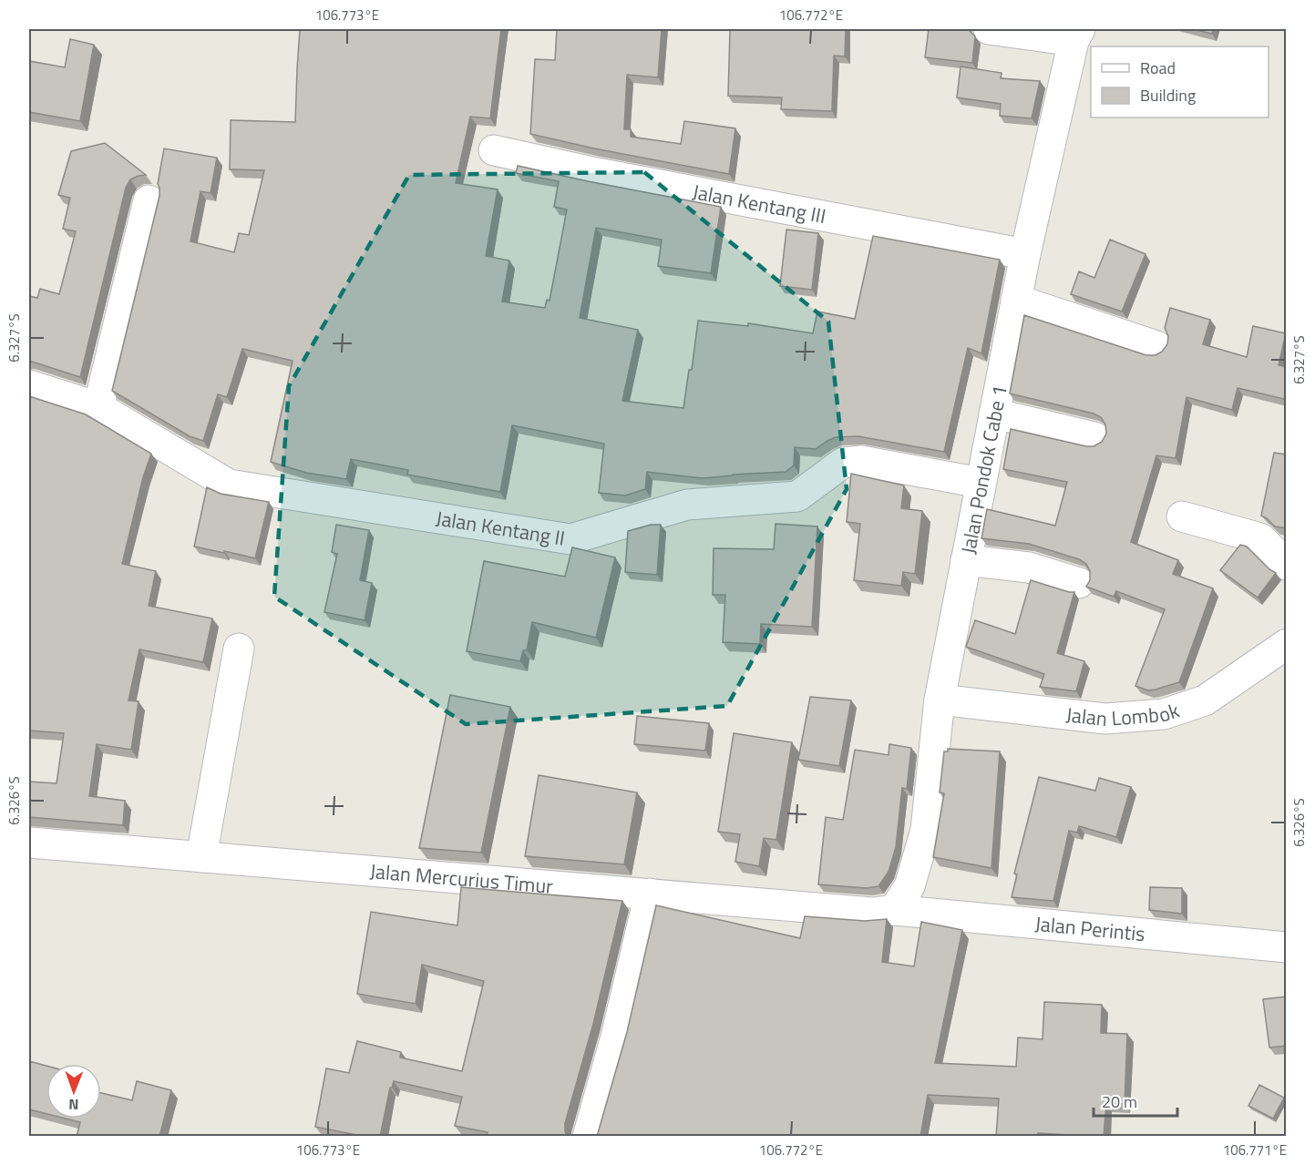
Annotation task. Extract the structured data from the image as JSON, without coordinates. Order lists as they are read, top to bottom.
{
  "streets": {
    "street": [
      "Jalan Kentang III",
      "Jalan Pondok Cabe 1",
      "Jalan Kentang II",
      "Jalan Lombok",
      "Jalan Mercurius Timur",
      "Jalan Perintis"
    ]
  },
  "crossings": [
    ["Jalan Kentang III", "Jalan Pondok Cabe 1"],
    ["Jalan Pondok Cabe 1", "Jalan Kentang II"],
    ["Jalan Pondok Cabe 1", "Jalan Lombok"],
    ["Jalan Pondok Cabe 1", "Jalan Mercurius Timur"],
    ["Jalan Pondok Cabe 1", "Jalan Perintis"],
    ["Jalan Mercurius Timur", "Jalan Perintis"]
  ],
  "legend": ["Road", "Building"],
  "scale_bar": "20 m",
  "north": "bottom",
  "coordinates": [
    "106.773°E",
    "106.772°E",
    "6.327°S",
    "6.326°S",
    "106.771°E"
  ]
}
